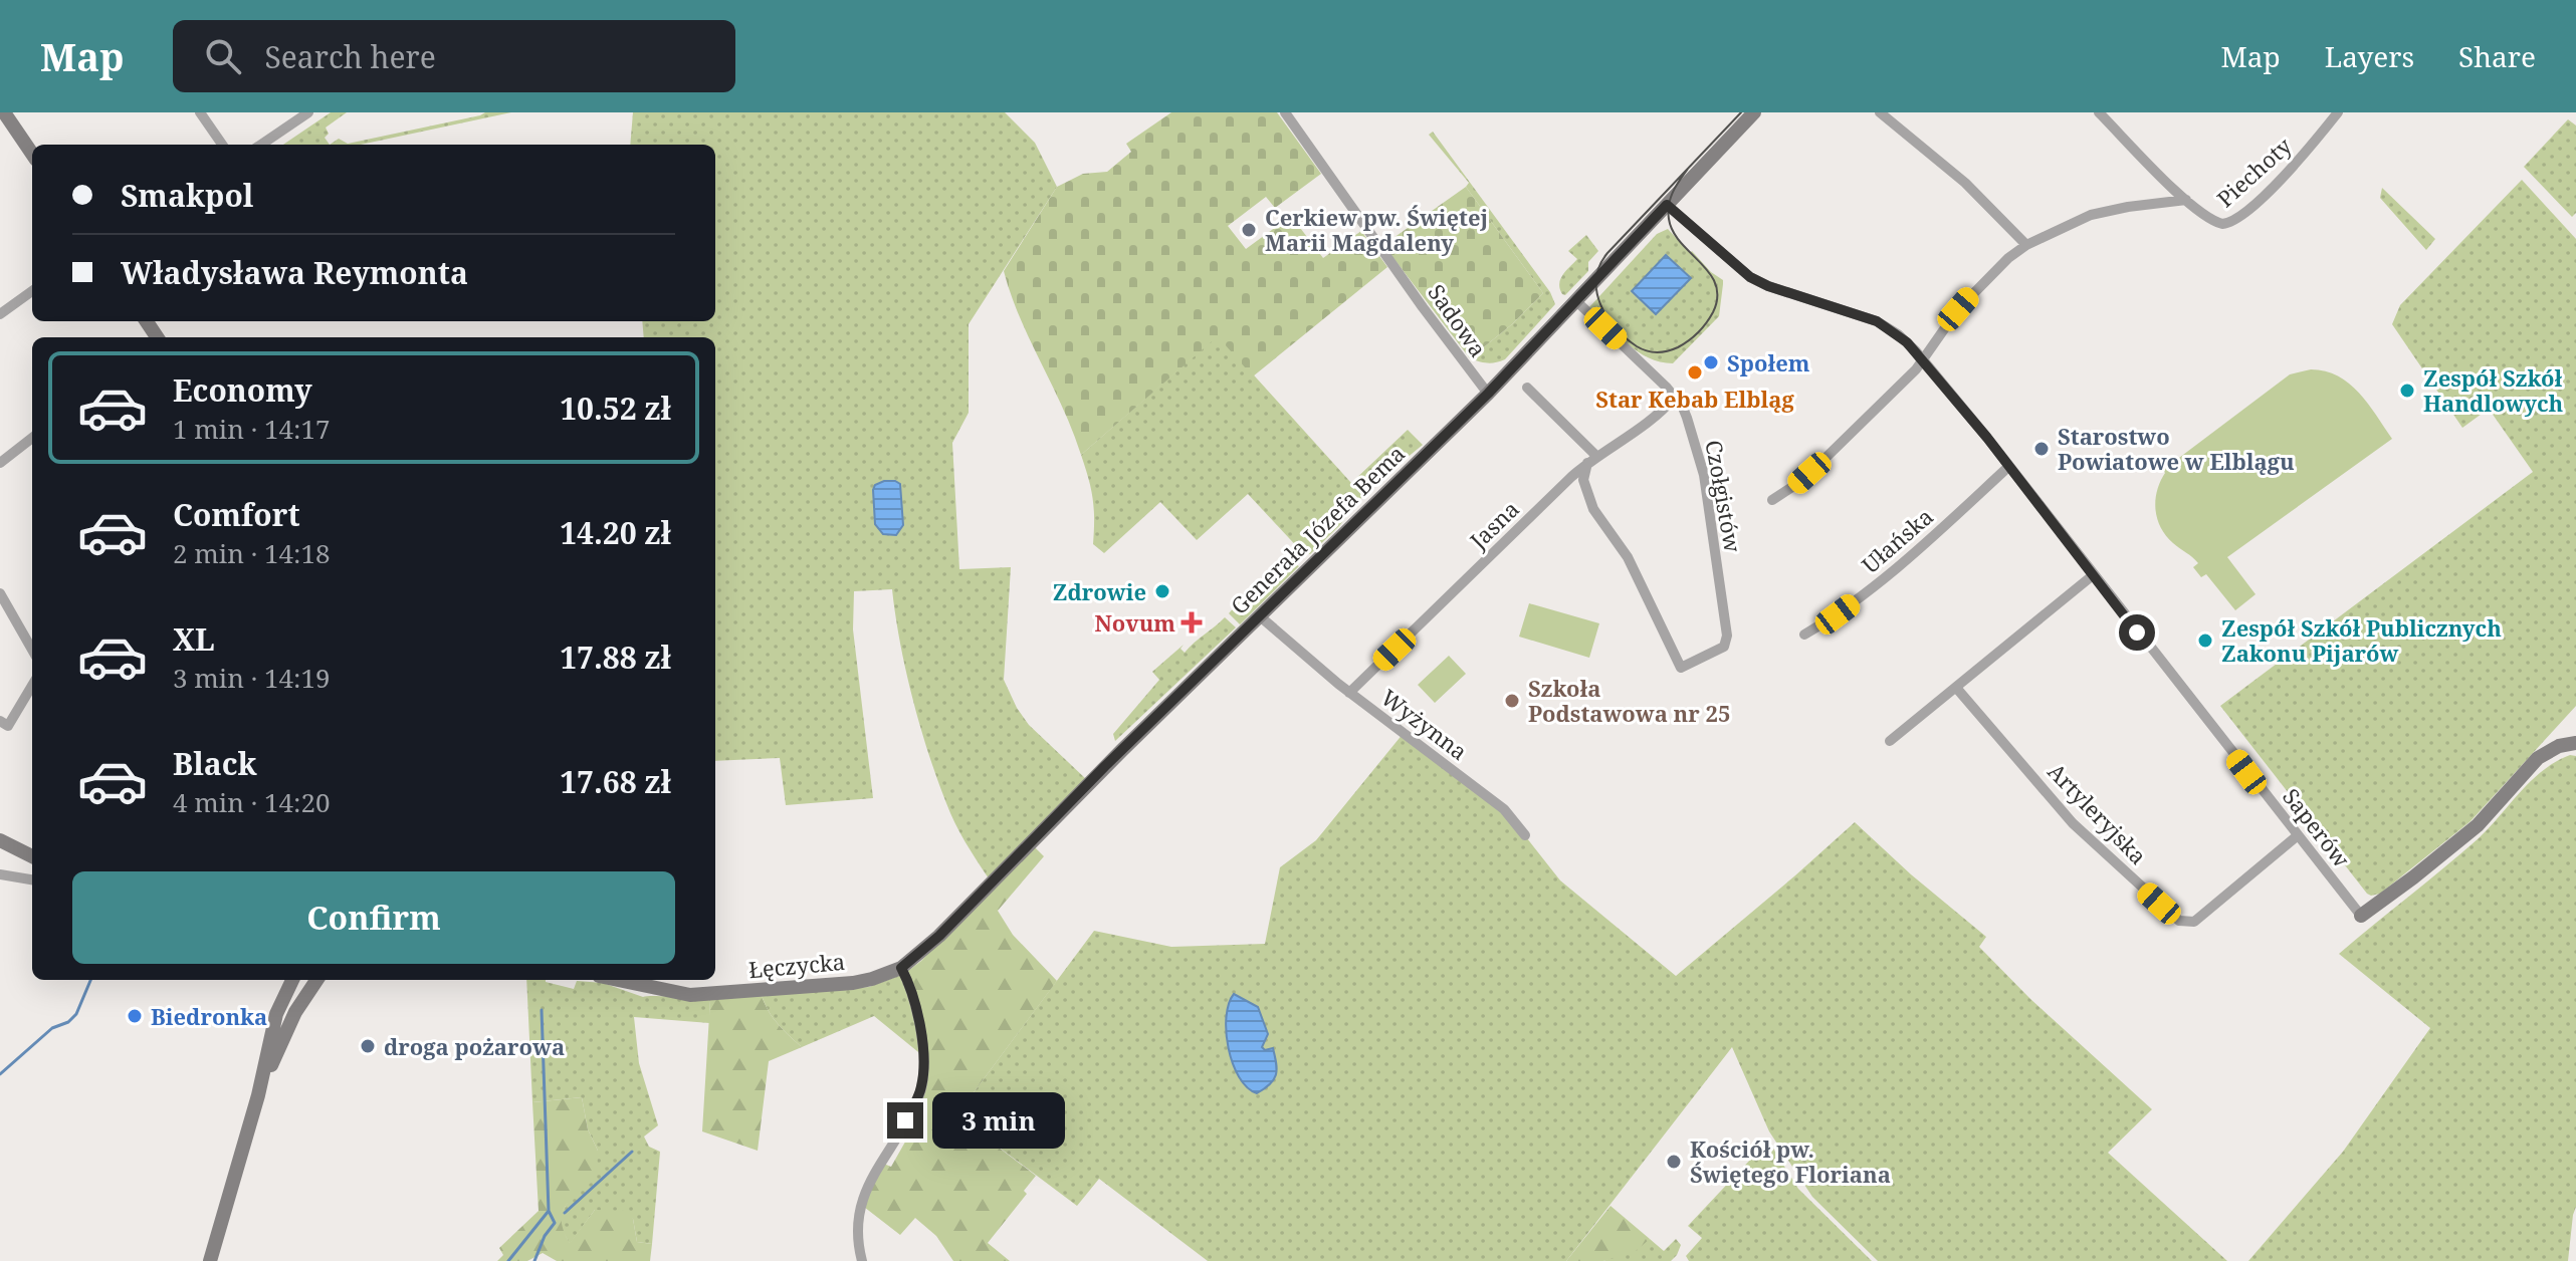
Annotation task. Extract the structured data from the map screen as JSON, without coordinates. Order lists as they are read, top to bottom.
{
  "streets": {
    "street": [
      "Piechoty",
      "Sadowa",
      "Czołgistów",
      "Jasna",
      "Generała Józefa Bema",
      "Ułańska",
      "Wyżynna",
      "Artyleryjska",
      "Saperów",
      "Łęczycka"
    ]
  },
  "crossings": [
    ["Sadowa", "Generała Józefa Bema"],
    ["Czołgistów", "Jasna"],
    ["Czołgistów", "Generała Józefa Bema"],
    ["Jasna", "Wyżynna"],
    ["Generała Józefa Bema", "Wyżynna"],
    ["Generała Józefa Bema", "Saperów"],
    ["Generała Józefa Bema", "Łęczycka"],
    ["Ułańska", "Saperów"],
    ["Artyleryjska", "Saperów"]
  ],
  "places": {
    "other": [
      "Cerkiew pw. Świętej Marii Magdaleny",
      "Społem",
      "Star Kebab Elbląg",
      "Zespół Szkół Handlowych",
      "Starostwo Powiatowe w Elblągu",
      "Zdrowie",
      "Zespół Szkół Publicznych Zakonu Pijarów",
      "Szkoła Podstawowa nr 25",
      "Biedronka",
      "droga pożarowa",
      "Kościół pw. Świętego Floriana"
    ],
    "health": ["Novum"]
  },
  "page": {
    "header": "Map",
    "search": "Search here",
    "nav": ["Map", "Layers", "Share"],
    "banner": ["Smakpol", "Władysława Reymonta"],
    "list": [
      {
        "name": "Economy",
        "note": "1 min · 14:17",
        "value": "10.52 zł"
      },
      {
        "name": "Comfort",
        "note": "2 min · 14:18",
        "value": "14.20 zł"
      },
      {
        "name": "XL",
        "note": "3 min · 14:19",
        "value": "17.88 zł"
      },
      {
        "name": "Black",
        "note": "4 min · 14:20",
        "value": "17.68 zł"
      }
    ],
    "buttons": "Confirm",
    "bubble": "3 min"
  }
}
